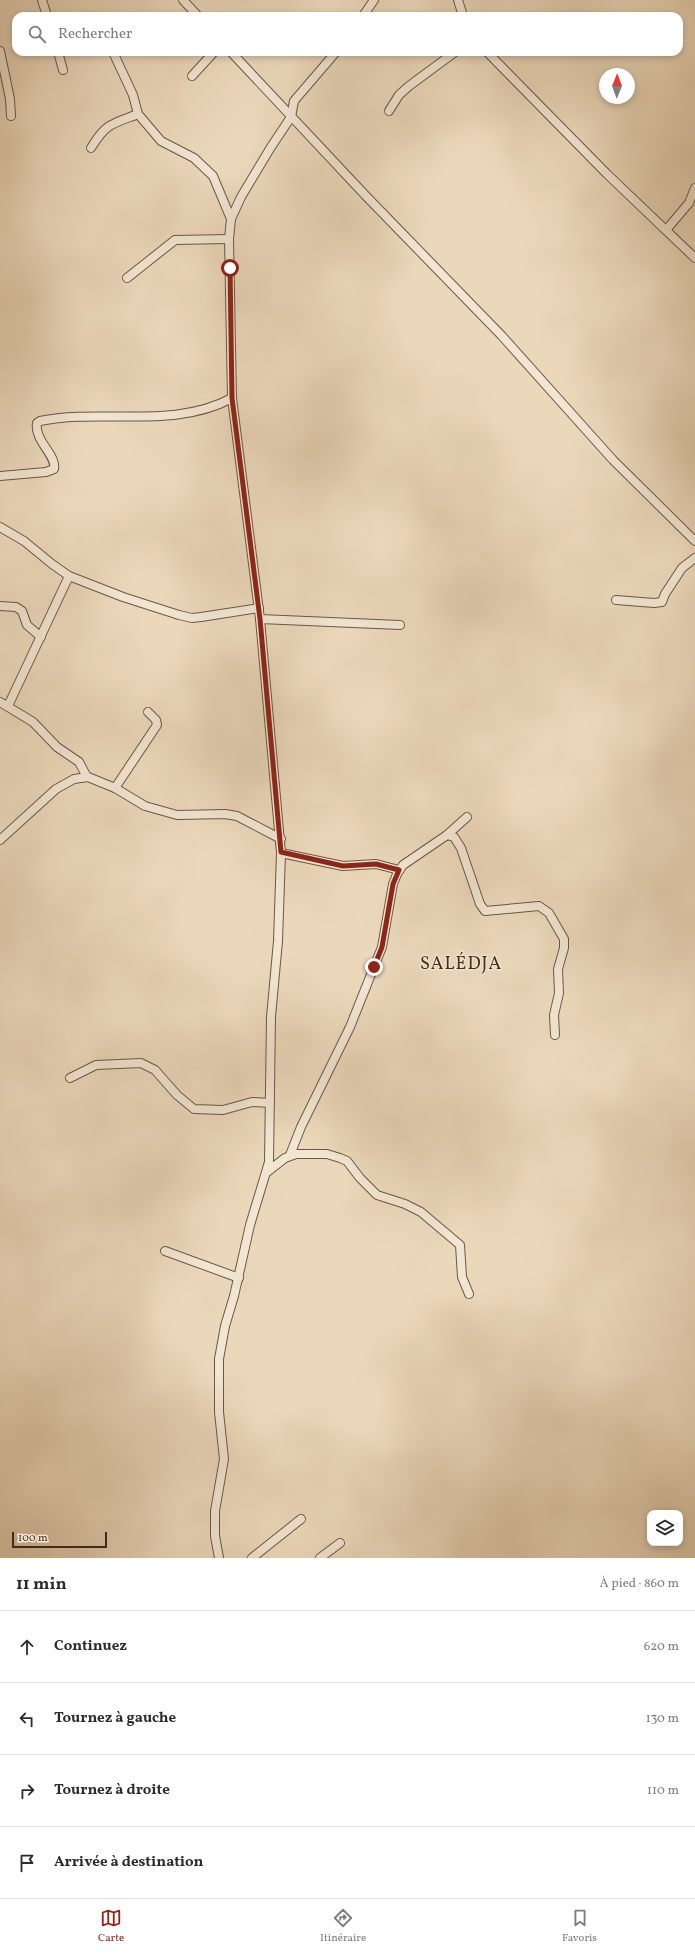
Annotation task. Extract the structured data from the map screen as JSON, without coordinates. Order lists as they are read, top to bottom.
{
  "districts": ["SALÉDJA"],
  "scale_bar": "100 m",
  "north": "top",
  "page": {
    "search": "Rechercher",
    "scale": "100 m",
    "heading": ["11 min", "À pied · 860 m"],
    "list": [
      ["Continuez", "620 m"],
      ["Tournez à gauche", "130 m"],
      ["Tournez à droite", "110 m"],
      "Arrivée à destination"
    ],
    "nav": ["Carte", "Itinéraire", "Favoris"]
  }
}
